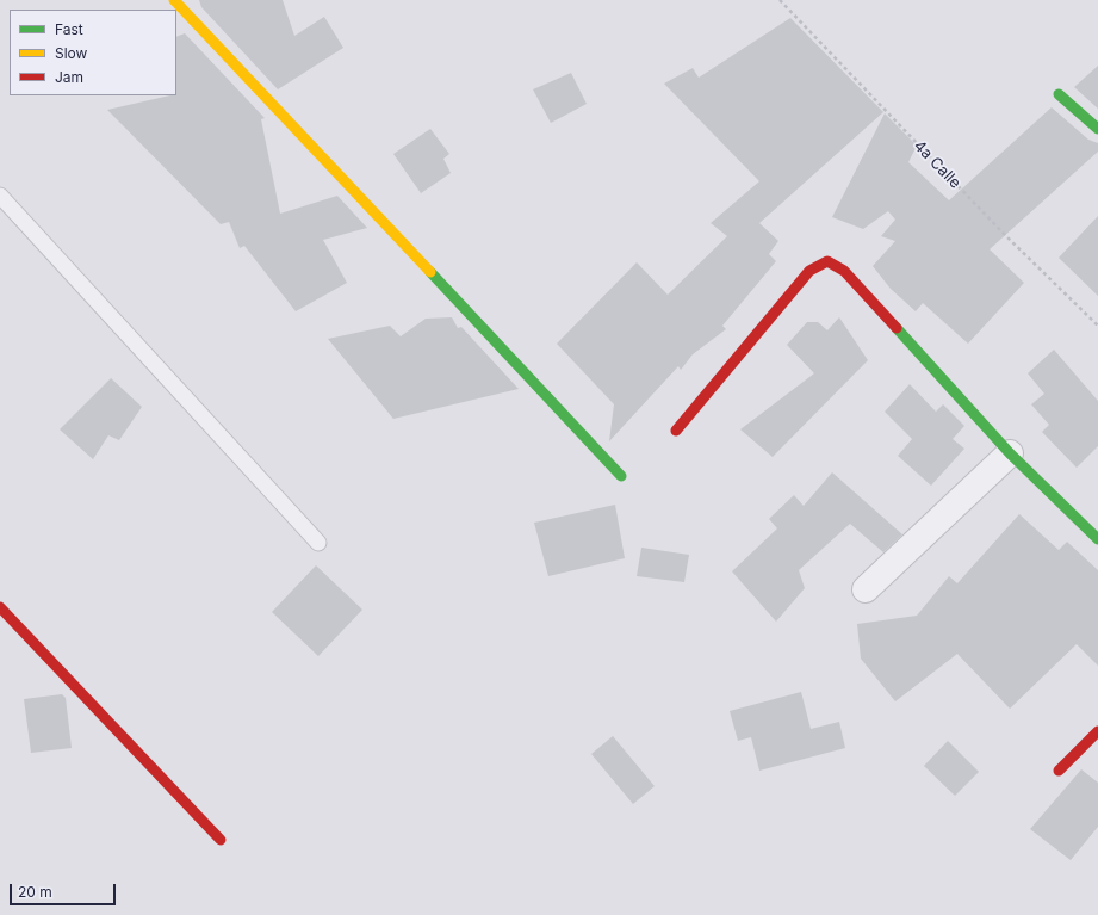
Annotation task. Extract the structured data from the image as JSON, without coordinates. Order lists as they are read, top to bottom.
{
  "streets": {
    "path": ["4a Calle"]
  },
  "legend": ["Fast", "Slow", "Jam"],
  "scale_bar": "20 m"
}
